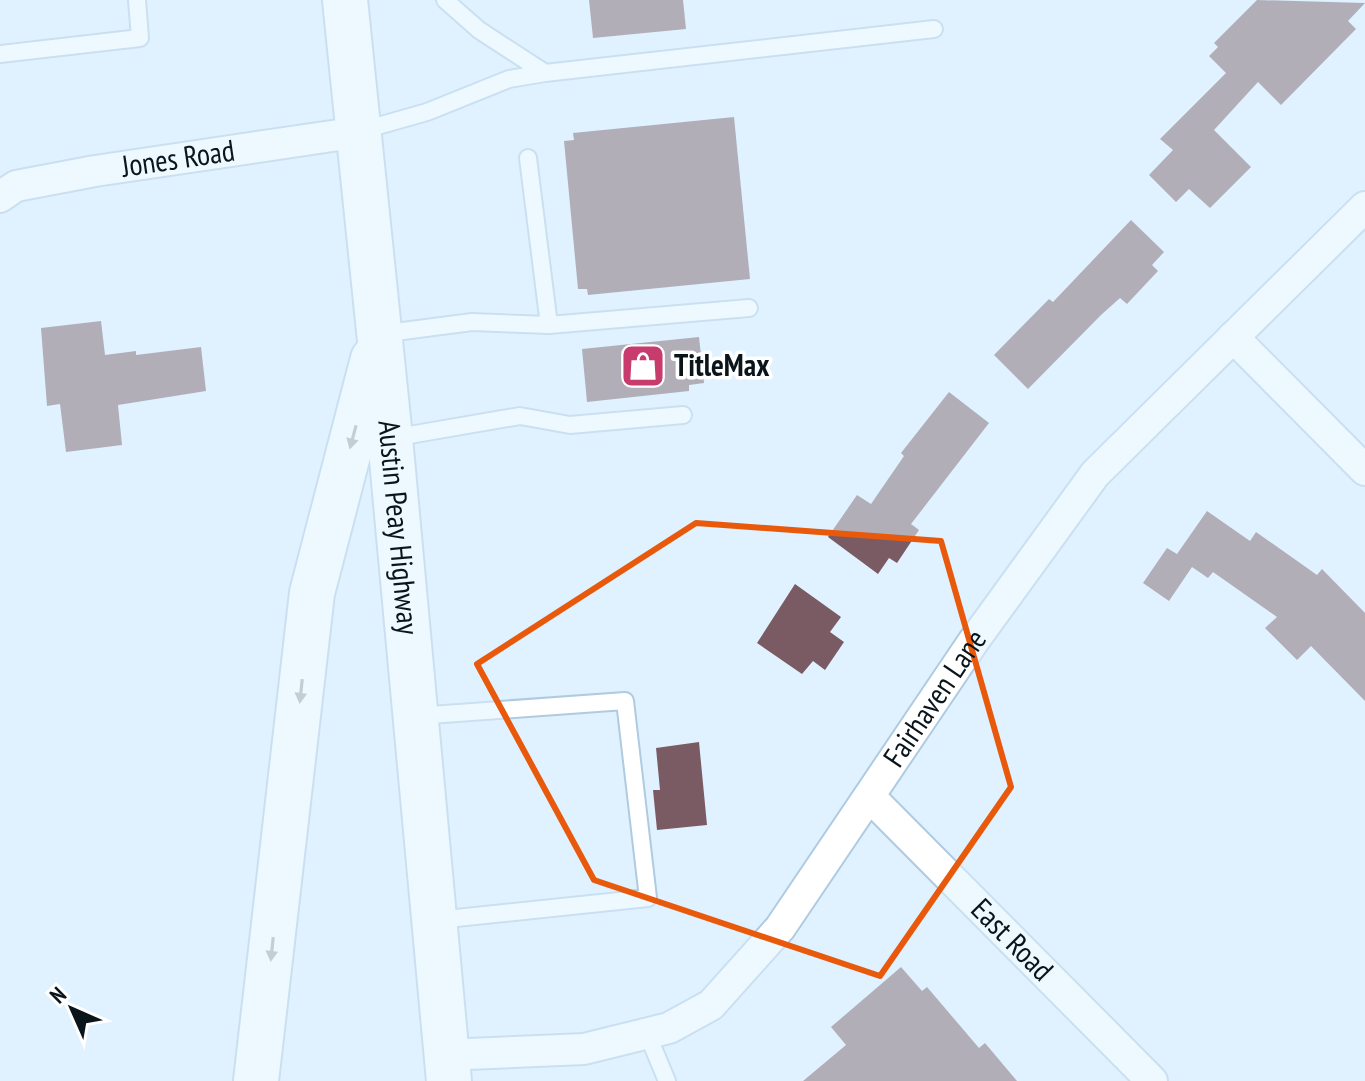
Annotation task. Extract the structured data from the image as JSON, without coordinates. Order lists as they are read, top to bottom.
{
  "streets": {
    "main road": ["Austin Peay Highway"],
    "street": ["Jones Road", "Fairhaven Lane", "East Road"]
  },
  "crossings": [
    ["Jones Road", "Austin Peay Highway"],
    ["Austin Peay Highway", "Fairhaven Lane"],
    ["Fairhaven Lane", "East Road"]
  ],
  "places": {
    "shop": ["TitleMax"]
  },
  "north": "top left"
}
